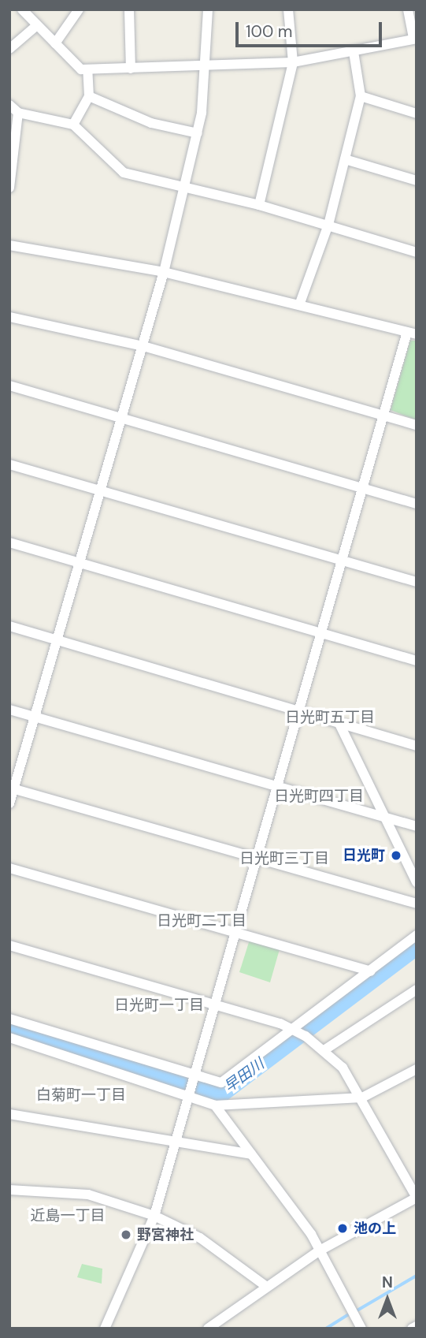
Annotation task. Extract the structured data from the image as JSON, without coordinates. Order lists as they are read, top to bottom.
{
  "districts": [
    "日光町五丁目",
    "日光町四丁目",
    "日光町三丁目",
    "日光町二丁目",
    "日光町一丁目",
    "白菊町一丁目",
    "近島一丁目"
  ],
  "water": ["早田川"],
  "places": ["日光町", "池の上", "野宮神社"],
  "scale_bar": "100 m",
  "north": "top"
}
